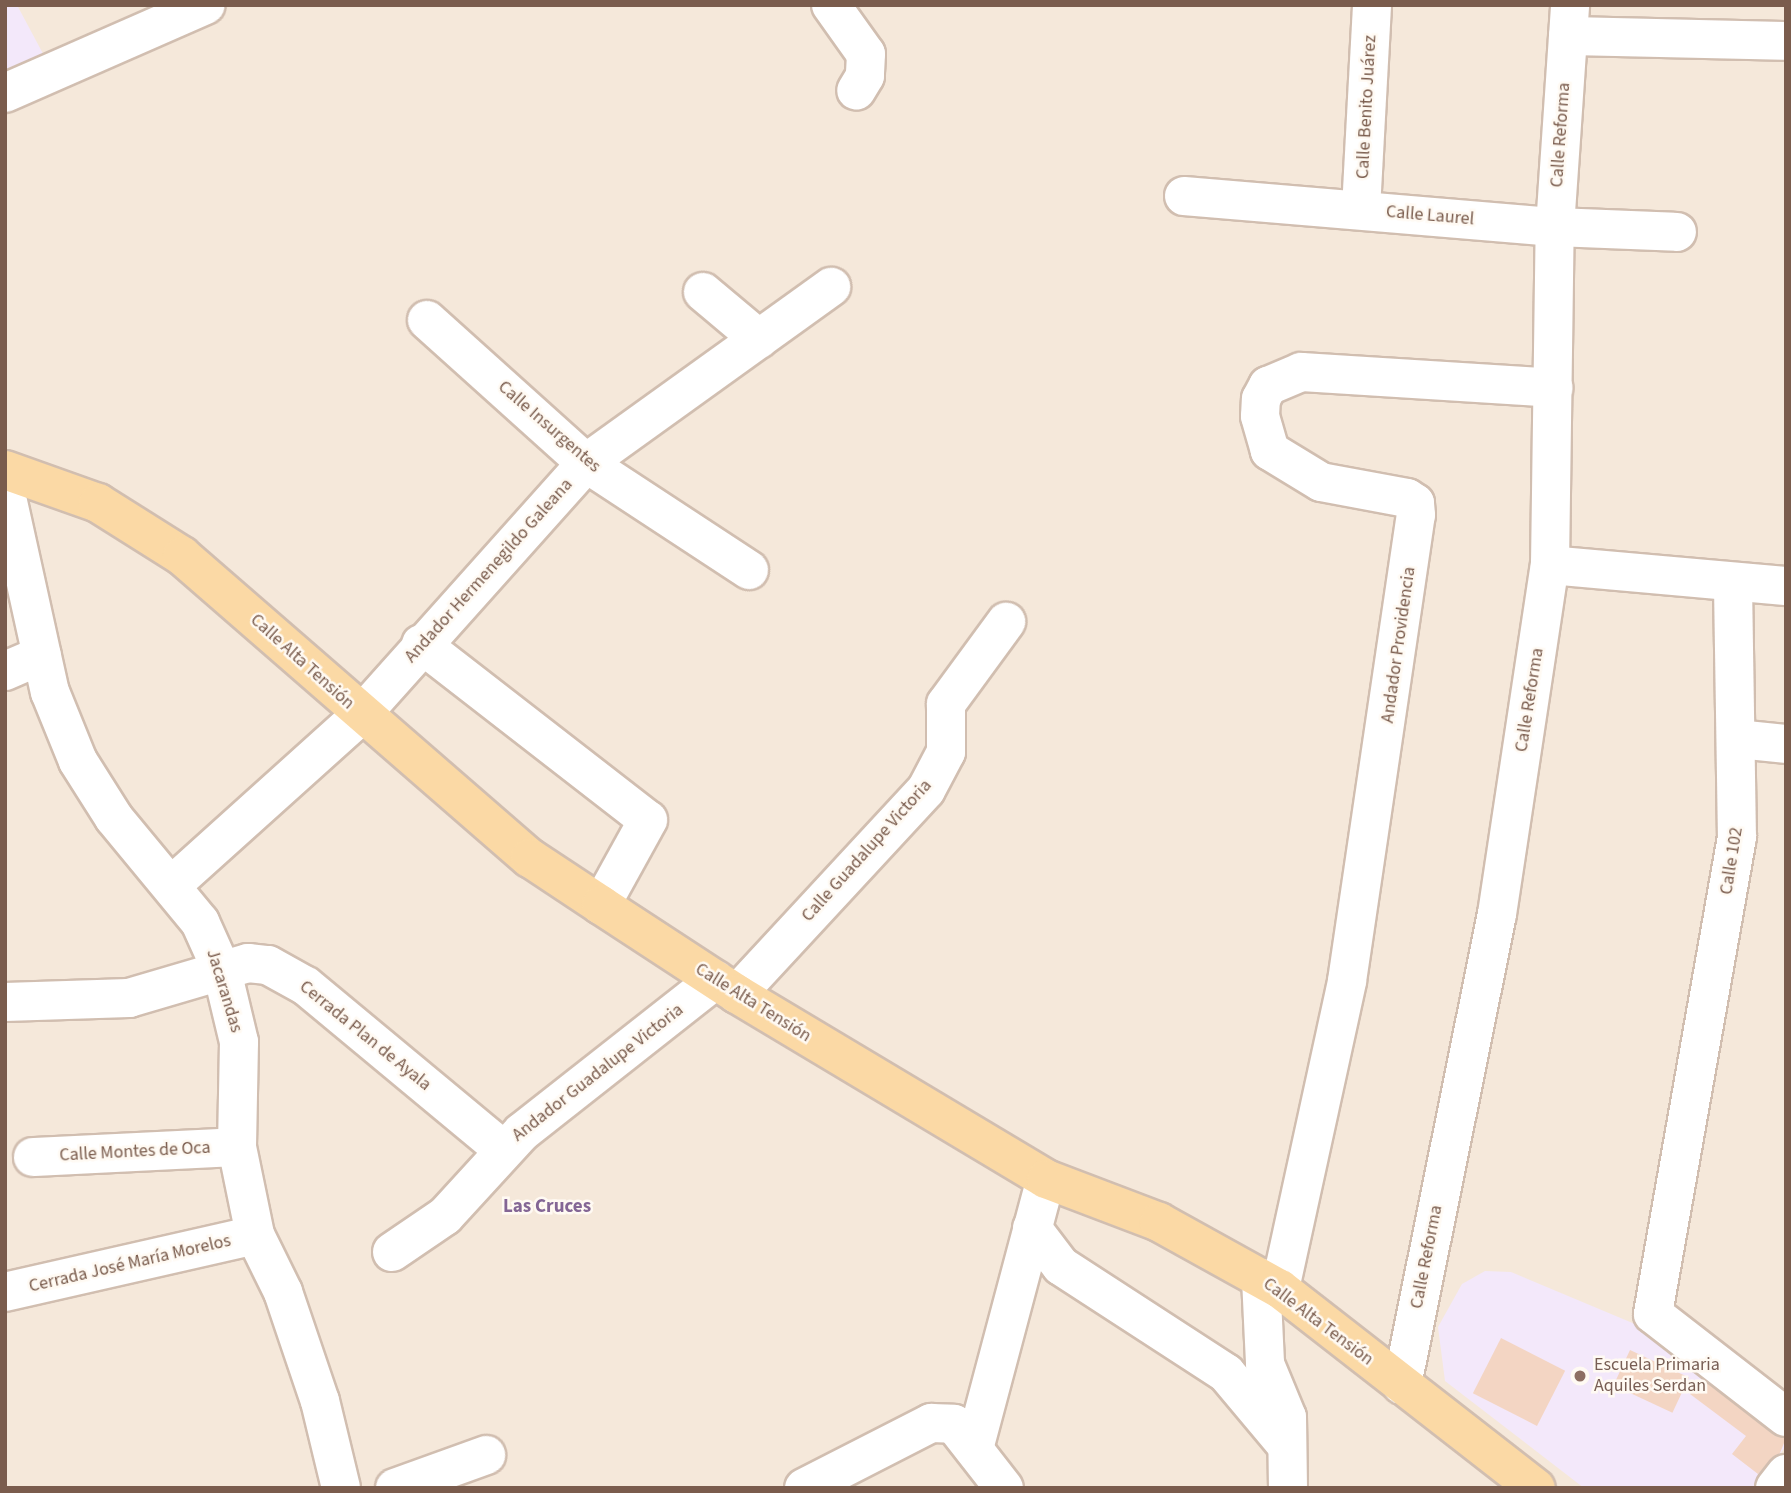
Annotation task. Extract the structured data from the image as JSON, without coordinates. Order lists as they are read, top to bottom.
{
  "streets": {
    "main road": ["Calle Alta Tensión"],
    "street": [
      "Calle Benito Juárez",
      "Calle Reforma",
      "Calle Laurel",
      "Calle Insurgentes",
      "Andador Hermenegildo Galeana",
      "Andador Providencia",
      "Calle Guadalupe Victoria",
      "Calle 102",
      "Jacarandas",
      "Cerrada Plan de Ayala",
      "Andador Guadalupe Victoria",
      "Calle Montes de Oca",
      "Cerrada José María Morelos"
    ]
  },
  "crossings": [
    ["Calle Benito Juárez", "Calle Laurel"],
    ["Calle Reforma", "Calle Laurel"],
    ["Calle Reforma", "Andador Providencia"],
    ["Calle Reforma", "Calle Alta Tensión"],
    ["Calle Insurgentes", "Andador Hermenegildo Galeana"],
    ["Andador Hermenegildo Galeana", "Calle Alta Tensión"],
    ["Andador Hermenegildo Galeana", "Jacarandas"],
    ["Andador Providencia", "Calle Alta Tensión"],
    ["Calle Alta Tensión", "Calle Guadalupe Victoria"],
    ["Calle Alta Tensión", "Andador Guadalupe Victoria"],
    ["Calle Guadalupe Victoria", "Andador Guadalupe Victoria"],
    ["Jacarandas", "Cerrada Plan de Ayala"],
    ["Jacarandas", "Calle Montes de Oca"],
    ["Jacarandas", "Cerrada José María Morelos"],
    ["Cerrada Plan de Ayala", "Andador Guadalupe Victoria"]
  ],
  "districts": ["Las Cruces"],
  "places": ["Escuela Primaria Aquiles Serdan"]
}
